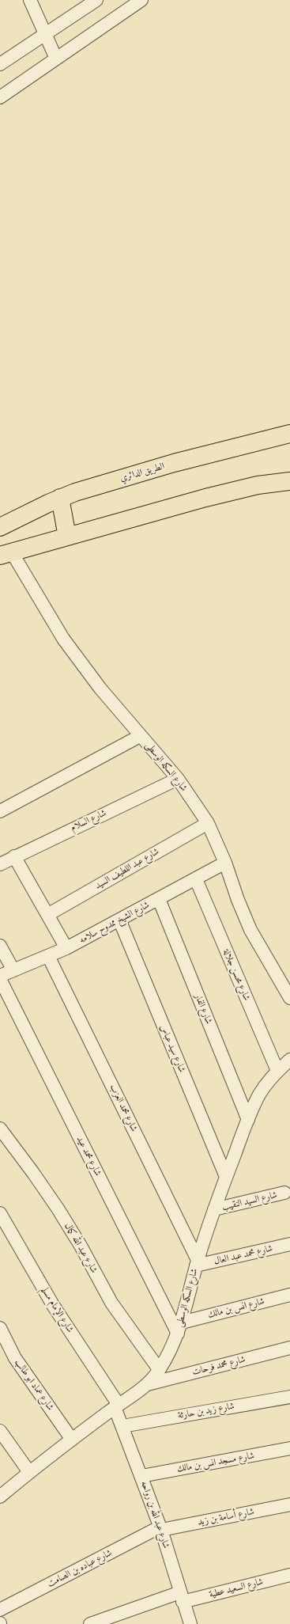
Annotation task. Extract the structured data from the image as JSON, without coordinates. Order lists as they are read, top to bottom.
{
  "streets": {
    "highway": ["الطريق الدائري"],
    "street": [
      "شارع السكه الوسطى",
      "شارع السلام",
      "شارع عبد اللطيف السيد",
      "شارع الشيخ ممدوح سلامه",
      "شارع محسن جلالة",
      "شارع الفار",
      "شارع سيد عباس",
      "شارع محمد العزب",
      "شارع محمد عيد",
      "شارع السيد النقيب",
      "شارع عبد الله كمال",
      "شارع محمد عبد العال",
      "شارع انس بن مالك",
      "شارع الإمام مسلم",
      "شارع محمد فرحات",
      "شارع عماد ابو طالب",
      "شارع زيد بن حارثة",
      "شارع مسجد انس بن مالك",
      "شارع عبد الله بن رواحه",
      "شارع أسامة بن زيد",
      "شارع عباده بن الصامت",
      "شارع السعيد عطية"
    ]
  },
  "crossings": [
    ["شارع السكه الوسطى", "شارع السلام"],
    ["شارع السكه الوسطى", "شارع عبد اللطيف السيد"],
    ["شارع السكه الوسطى", "شارع الشيخ ممدوح سلامه"],
    ["شارع السكه الوسطى", "شارع محسن جلالة"],
    ["شارع السكه الوسطى", "شارع الفار"],
    ["شارع السكه الوسطى", "شارع سيد عباس"],
    ["شارع السكه الوسطى", "شارع محمد العزب"],
    ["شارع السكه الوسطى", "شارع محمد عيد"],
    ["شارع السكه الوسطى", "شارع السيد النقيب"],
    ["شارع السكه الوسطى", "شارع عبد الله كمال"],
    ["شارع السكه الوسطى", "شارع محمد عبد العال"],
    ["شارع السكه الوسطى", "شارع انس بن مالك"],
    ["شارع السكه الوسطى", "شارع الإمام مسلم"],
    ["شارع السكه الوسطى", "شارع محمد فرحات"],
    ["شارع السكه الوسطى", "شارع عماد ابو طالب"],
    ["شارع السكه الوسطى", "شارع عبد الله بن رواحه"],
    ["شارع الشيخ ممدوح سلامه", "شارع محسن جلالة"],
    ["شارع الشيخ ممدوح سلامه", "شارع الفار"],
    ["شارع الشيخ ممدوح سلامه", "شارع سيد عباس"],
    ["شارع الشيخ ممدوح سلامه", "شارع محمد العزب"],
    ["شارع محمد العزب", "شارع محمد عبد العال"],
    ["شارع محمد عيد", "شارع انس بن مالك"],
    ["شارع الإمام مسلم", "شارع عبد الله بن رواحه"],
    ["شارع زيد بن حارثة", "شارع عبد الله بن رواحه"],
    ["شارع مسجد انس بن مالك", "شارع عبد الله بن رواحه"],
    ["شارع عبد الله بن رواحه", "شارع أسامة بن زيد"],
    ["شارع عبد الله بن رواحه", "شارع عباده بن الصامت"],
    ["شارع عبد الله بن رواحه", "شارع السعيد عطية"],
    ["شارع أسامة بن زيد", "شارع عباده بن الصامت"]
  ]
}
